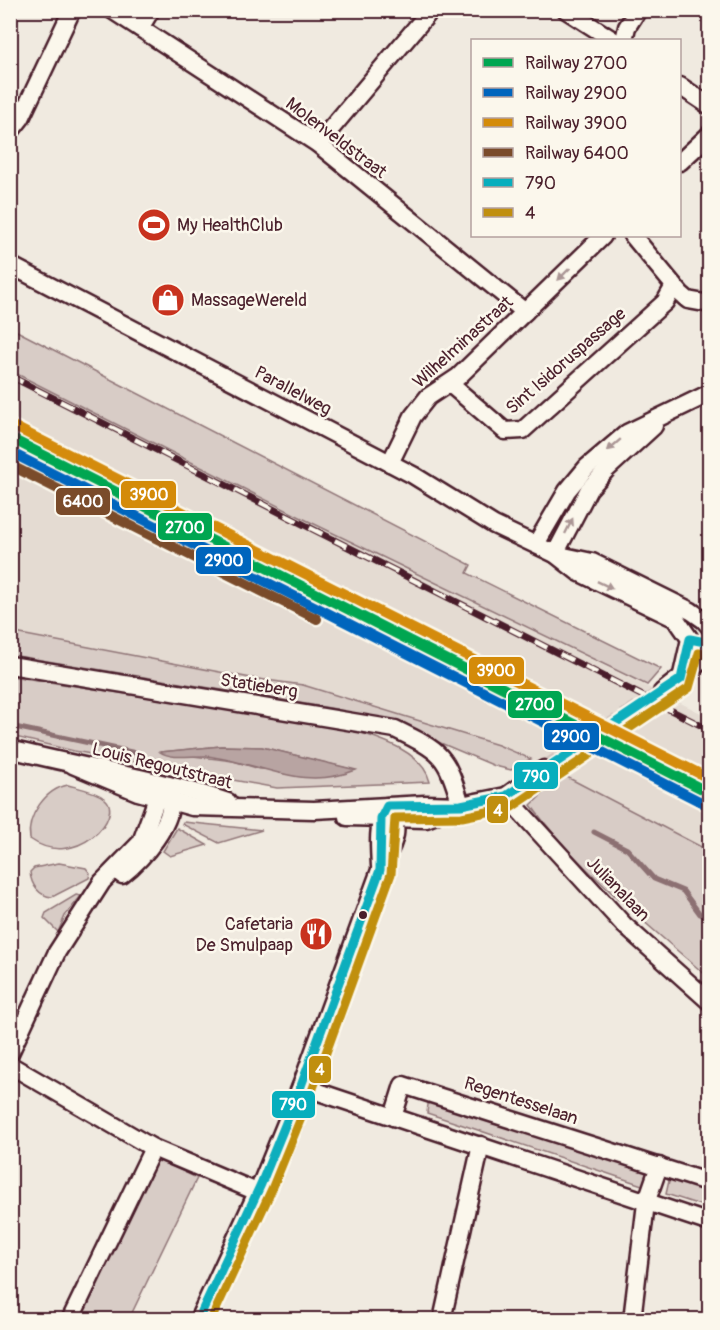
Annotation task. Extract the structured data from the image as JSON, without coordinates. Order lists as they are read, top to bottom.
{
  "streets": {
    "street": [
      "Molenveldstraat",
      "Wilhelminastraat",
      "Sint Isidoruspassage",
      "Parallelweg",
      "Statieberg",
      "Louis Regoutstraat",
      "Julianalaan",
      "Regentesselaan"
    ]
  },
  "crossings": [
    ["Molenveldstraat", "Wilhelminastraat"],
    ["Wilhelminastraat", "Sint Isidoruspassage"],
    ["Wilhelminastraat", "Parallelweg"],
    ["Statieberg", "Louis Regoutstraat"],
    ["Louis Regoutstraat", "Julianalaan"]
  ],
  "places": {
    "sports": ["My HealthClub"],
    "shop": ["MassageWereld"],
    "restaurant": ["Cafetaria De Smulpaap"]
  },
  "lines": [
    "rail line 3900",
    "rail line 2700",
    "rail line 2900",
    "rail line 6400",
    "transit line 790",
    "transit line 4"
  ],
  "legend": [
    "Railway 2700",
    "Railway 2900",
    "Railway 3900",
    "Railway 6400",
    "790",
    "4"
  ]
}
